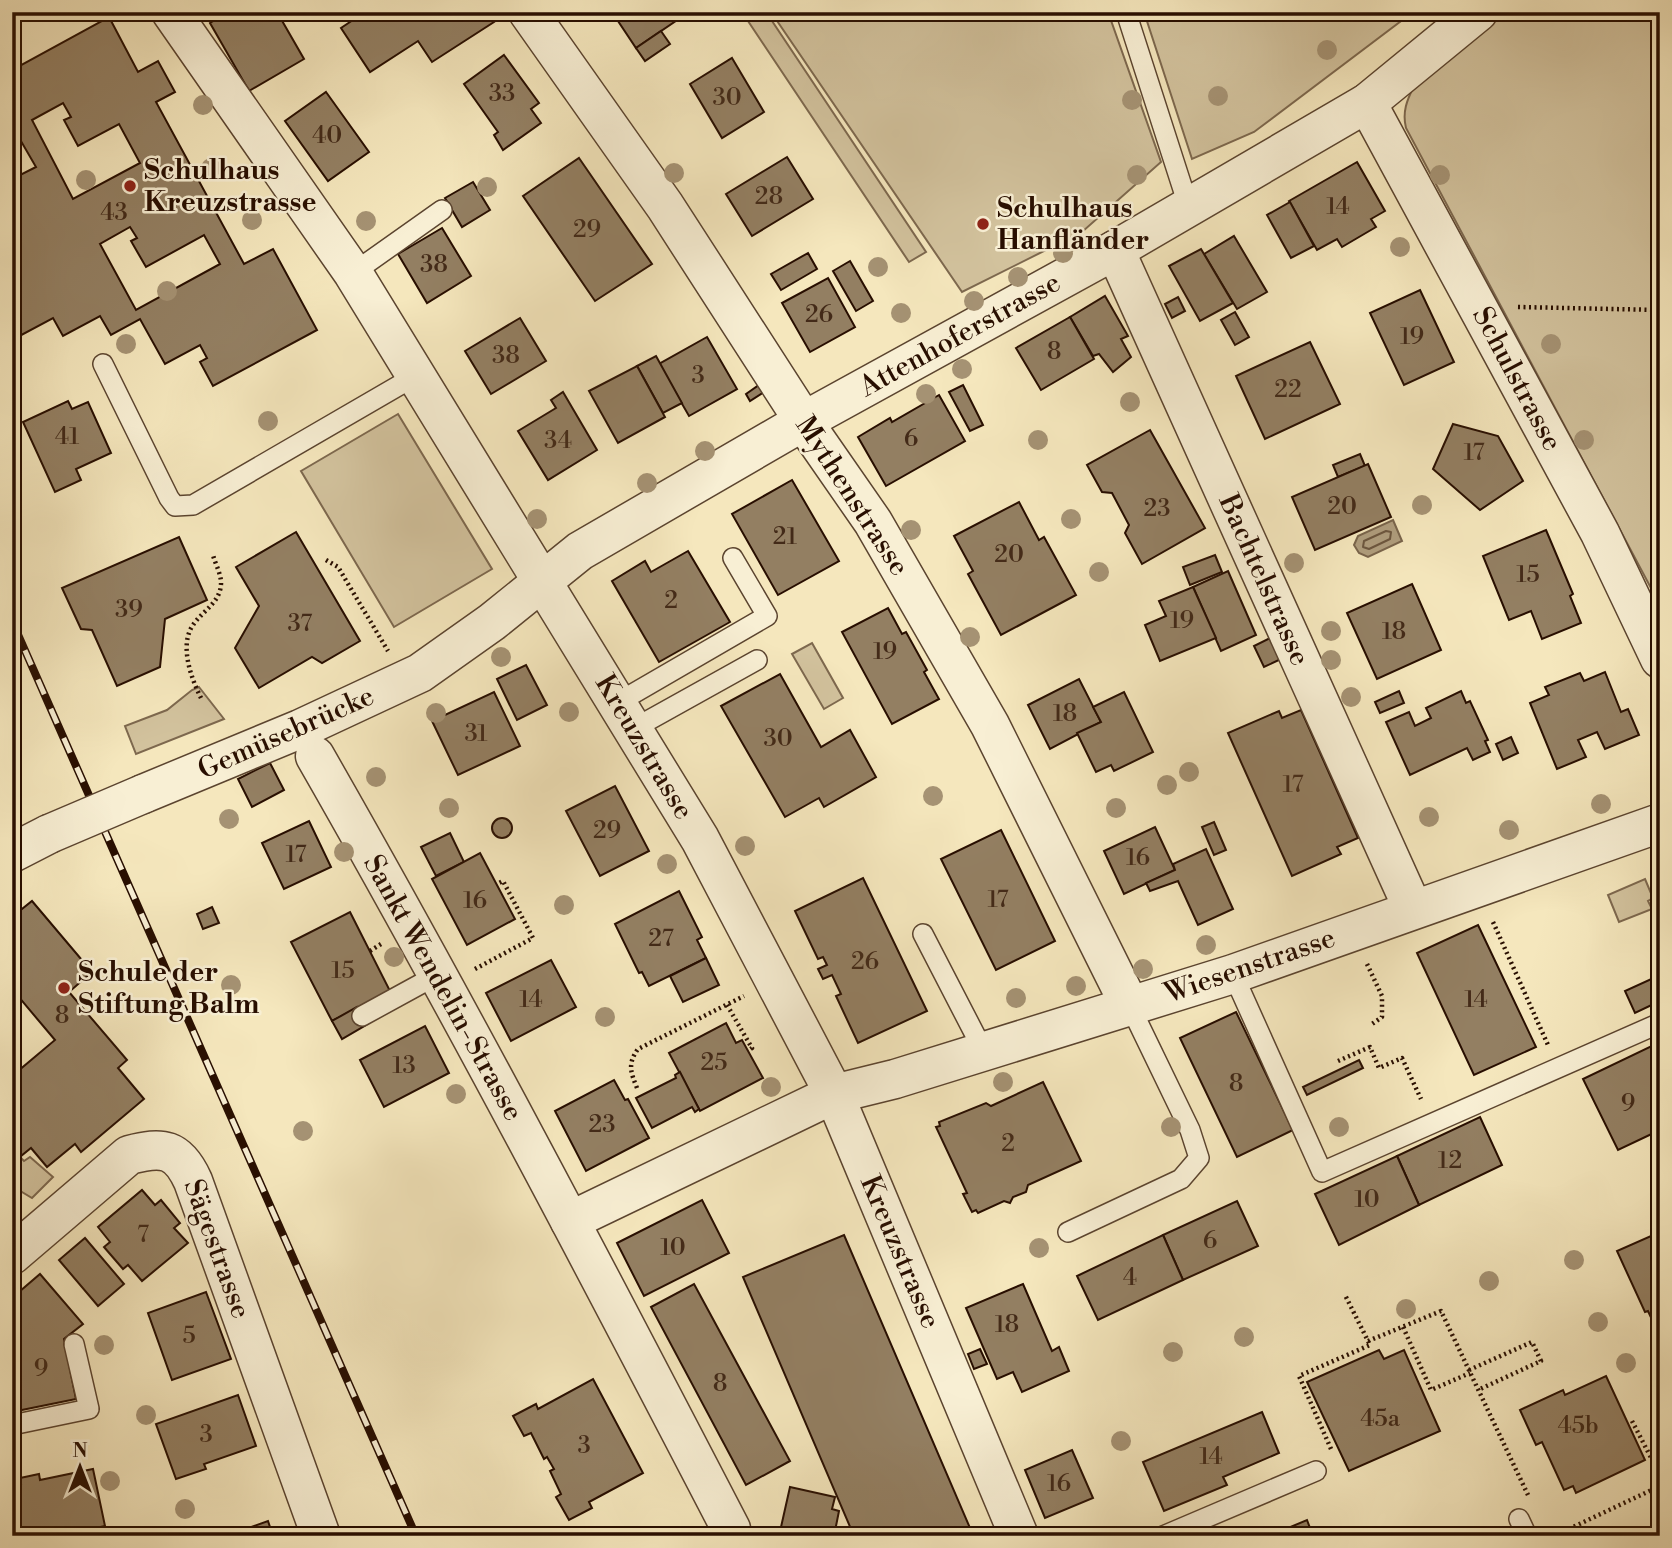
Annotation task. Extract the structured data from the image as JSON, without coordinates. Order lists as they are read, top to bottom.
{
  "streets": {
    "street": [
      "Attenhoferstrasse",
      "Schulstrasse",
      "Mythenstrasse",
      "Bachtelstrasse",
      "Gemüsebrücke",
      "Kreuzstrasse",
      "Wiesenstrasse",
      "Sankt Wendelin-Strasse",
      "Sägestrasse"
    ]
  },
  "crossings": [
    ["Attenhoferstrasse", "Schulstrasse"],
    ["Attenhoferstrasse", "Mythenstrasse"],
    ["Attenhoferstrasse", "Bachtelstrasse"],
    ["Attenhoferstrasse", "Gemüsebrücke"],
    ["Attenhoferstrasse", "Kreuzstrasse"],
    ["Mythenstrasse", "Wiesenstrasse"],
    ["Bachtelstrasse", "Wiesenstrasse"],
    ["Gemüsebrücke", "Kreuzstrasse"],
    ["Kreuzstrasse", "Wiesenstrasse"]
  ],
  "places": ["Schulhaus Kreuzstrasse", "Schulhaus Hanfländer", "Schule der Stiftung Balm"],
  "house_numbers": [
    "33",
    "30",
    "40",
    "28",
    "14",
    "43",
    "29",
    "38",
    "26",
    "19",
    "8",
    "38",
    "3",
    "22",
    "41",
    "6",
    "34",
    "17",
    "20",
    "23",
    "21",
    "20",
    "15",
    "2",
    "39",
    "19",
    "37",
    "18",
    "19",
    "18",
    "31",
    "30",
    "17",
    "29",
    "17",
    "16",
    "17",
    "16",
    "27",
    "26",
    "15",
    "14",
    "14",
    "8",
    "25",
    "13",
    "8",
    "9",
    "23",
    "2",
    "12",
    "10",
    "7",
    "6",
    "10",
    "4",
    "18",
    "5",
    "9",
    "8",
    "45a",
    "45b",
    "3",
    "3",
    "14",
    "16"
  ],
  "north": "top"
}
